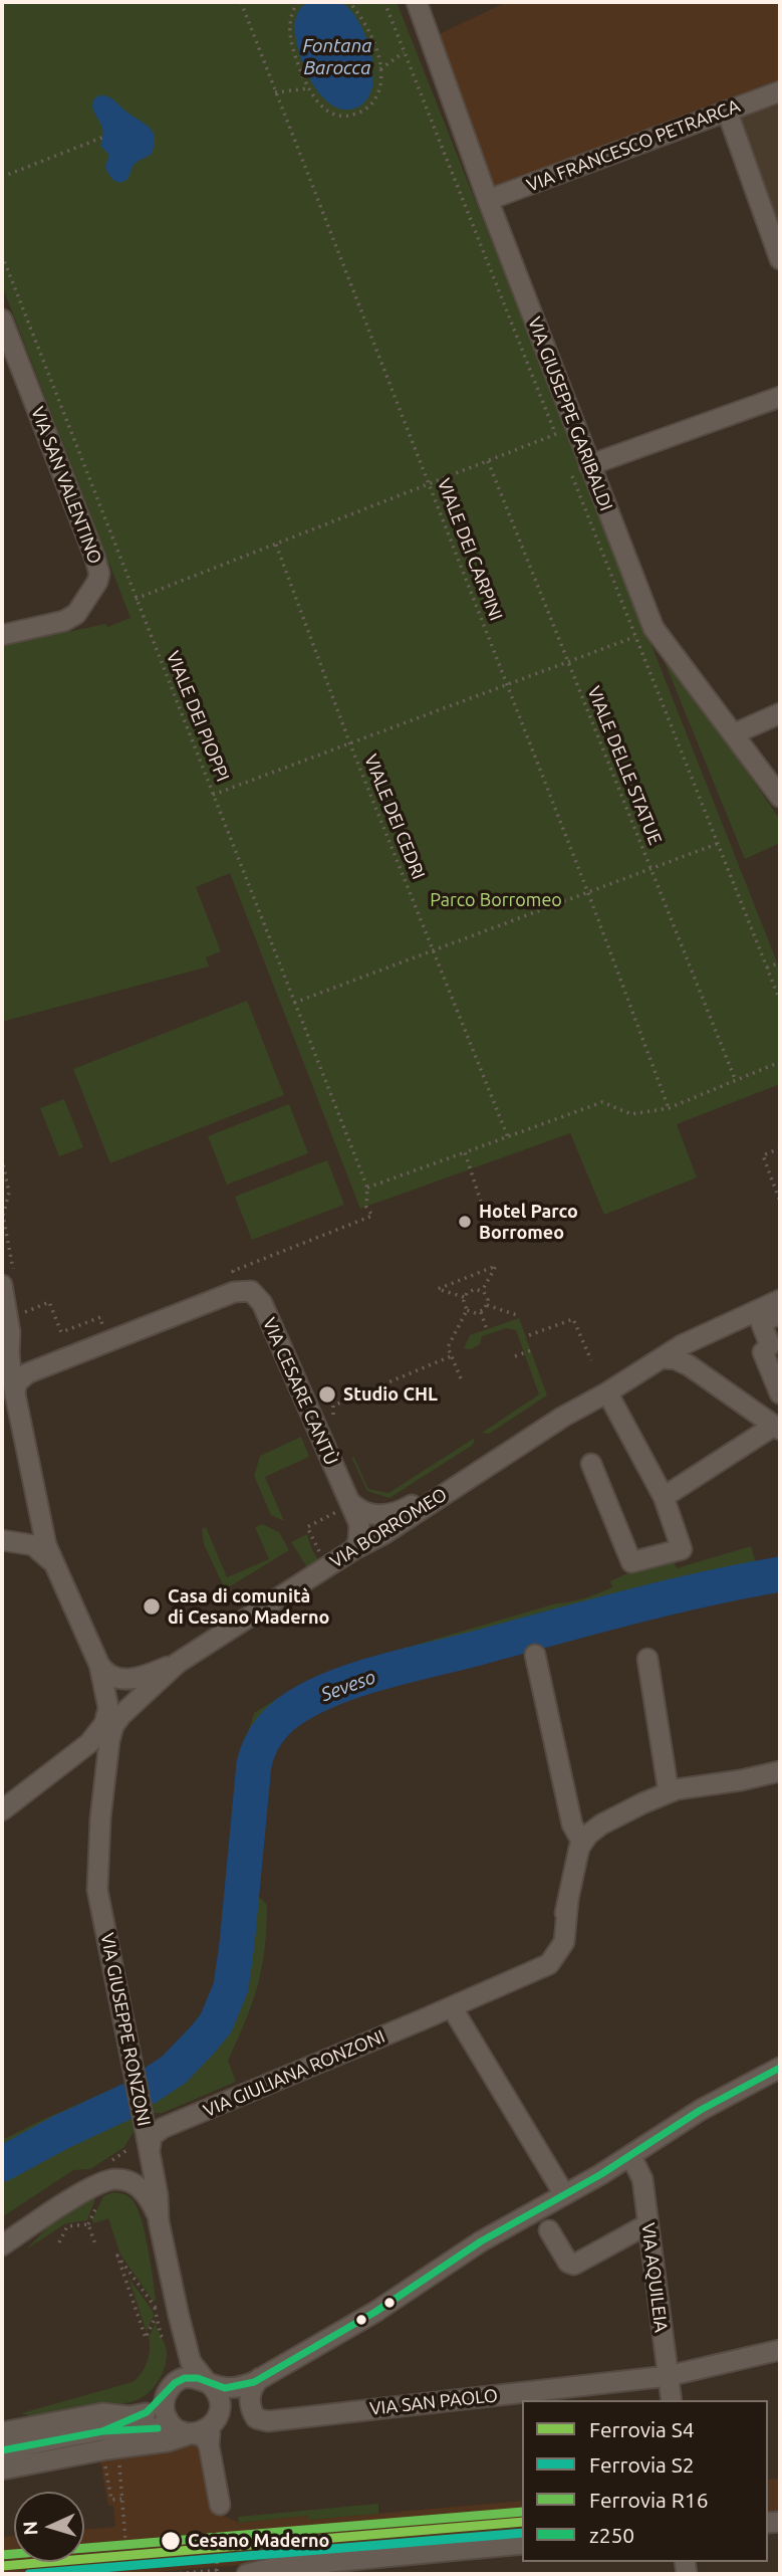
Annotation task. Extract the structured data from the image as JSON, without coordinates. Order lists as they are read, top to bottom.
{
  "streets": {
    "street": [
      "VIA FRANCESCO PETRARCA",
      "VIA GIUSEPPE GARIBALDI",
      "VIA SAN VALENTINO",
      "VIA CESARE CANTÙ",
      "VIA BORROMEO",
      "VIA GIUSEPPE RONZONI",
      "VIA GIULIANA RONZONI",
      "VIA AQUILEIA",
      "VIA SAN PAOLO"
    ],
    "path": [
      "VIALE DEI CARPINI",
      "VIALE DEI PIOPPI",
      "VIALE DELLE STATUE",
      "VIALE DEI CEDRI"
    ]
  },
  "crossings": [
    ["VIA FRANCESCO PETRARCA", "VIA GIUSEPPE GARIBALDI"],
    ["VIA CESARE CANTÙ", "VIA BORROMEO"],
    ["VIA BORROMEO", "VIA GIUSEPPE RONZONI"],
    ["VIA GIUSEPPE RONZONI", "VIA GIULIANA RONZONI"],
    ["VIA AQUILEIA", "VIA SAN PAOLO"]
  ],
  "water": ["Fontana Barocca", "Seveso"],
  "parks": ["Parco Borromeo"],
  "places": [
    "Hotel Parco Borromeo",
    "Studio CHL",
    "Casa di comunità di Cesano Maderno",
    "Cesano Maderno"
  ],
  "lines": [
    "transit line z250",
    "rail line R16",
    "rail line S4",
    "rail line S2"
  ],
  "legend": [
    "Ferrovia S4",
    "Ferrovia S2",
    "Ferrovia R16",
    "z250"
  ],
  "north": "left"
}
